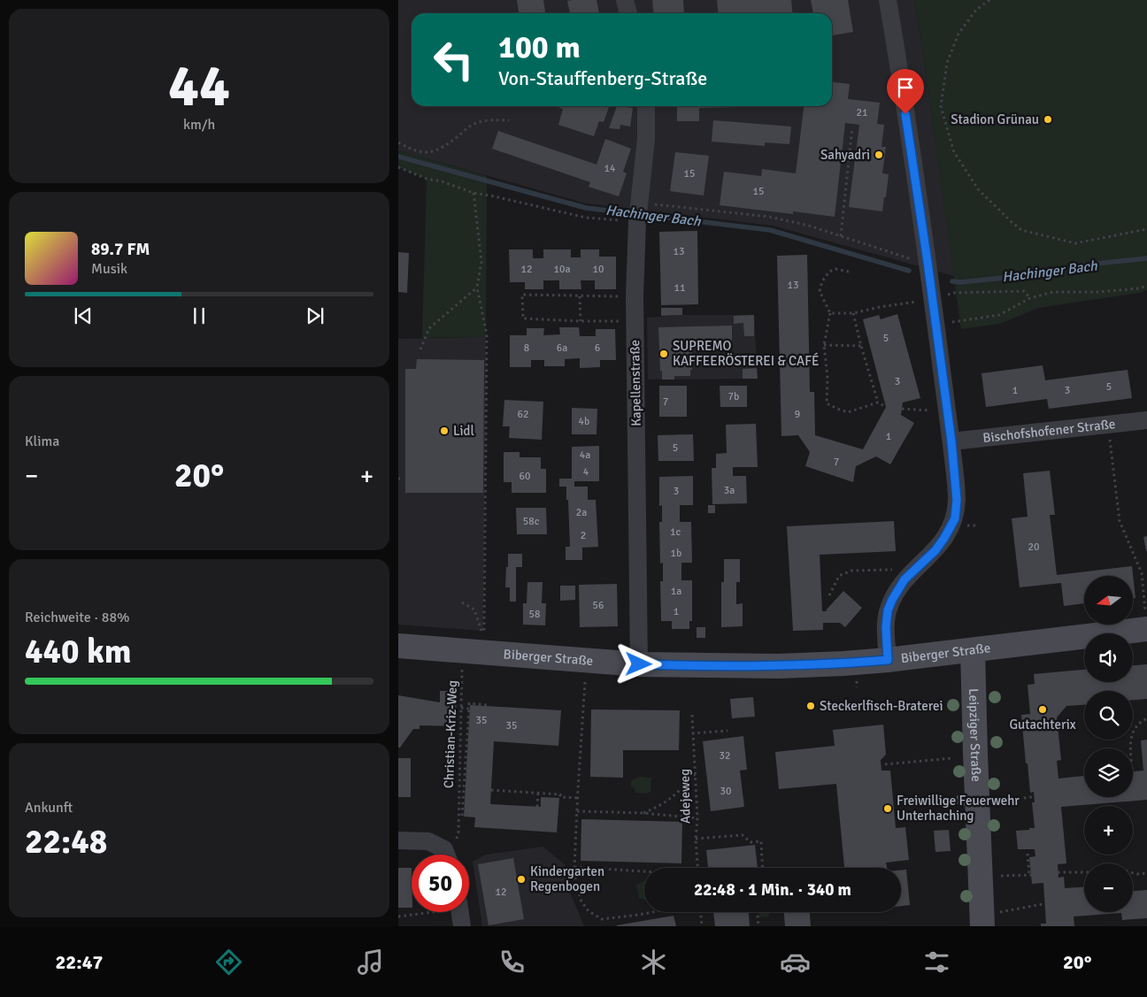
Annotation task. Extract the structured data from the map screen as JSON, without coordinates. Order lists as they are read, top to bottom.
{
  "streets": {
    "main road": ["Biberger Straße", "Leipziger Straße"],
    "street": ["Kapellenstraße", "Bischofshofener Straße"],
    "path": ["Christian-Kriz-Weg", "Adejeweg"]
  },
  "crossings": [
    ["Kapellenstraße", "Biberger Straße"],
    ["Biberger Straße", "Christian-Kriz-Weg"],
    ["Biberger Straße", "Leipziger Straße"]
  ],
  "water": ["Hachinger Bach"],
  "places": [
    "Stadion Grünau",
    "Sahyadri",
    "SUPREMO KAFFEERÖSTEREI & CAFÉ",
    "Lidl",
    "Steckerlfisch-Braterei",
    "Gutachterix",
    "Freiwillige Feuerwehr Unterhaching",
    "Kindergarten Regenbogen"
  ],
  "house_numbers": [
    "21",
    "14",
    "15",
    "15",
    "13",
    "12",
    "10a",
    "10",
    "13",
    "11",
    "5",
    "8",
    "6a",
    "6",
    "3",
    "5",
    "1",
    "3",
    "7b",
    "7",
    "62",
    "9",
    "4b",
    "1",
    "5",
    "4a",
    "7",
    "4",
    "60",
    "3a",
    "3",
    "2a",
    "58c",
    "1c",
    "2",
    "20",
    "1b",
    "1a",
    "56",
    "1",
    "58",
    "35",
    "35",
    "32",
    "30",
    "12"
  ],
  "north": "left",
  "page": {
    "tile": [
      ["44", "km/h"],
      "Klima",
      ["Reichweite · 88%", "440 km"],
      ["Ankunft", "22:48"]
    ],
    "turn": ["100 m", "Von-Stauffenberg-Straße"],
    "song": ["89.7 FM", "Musik"],
    "heat": ["−", "20°", "+"],
    "map_buttons": ["+", "−"],
    "limit": "50",
    "trip": "22:48 · 1 Min. · 340 m",
    "tabs": ["22:47", "20°"]
  }
}
